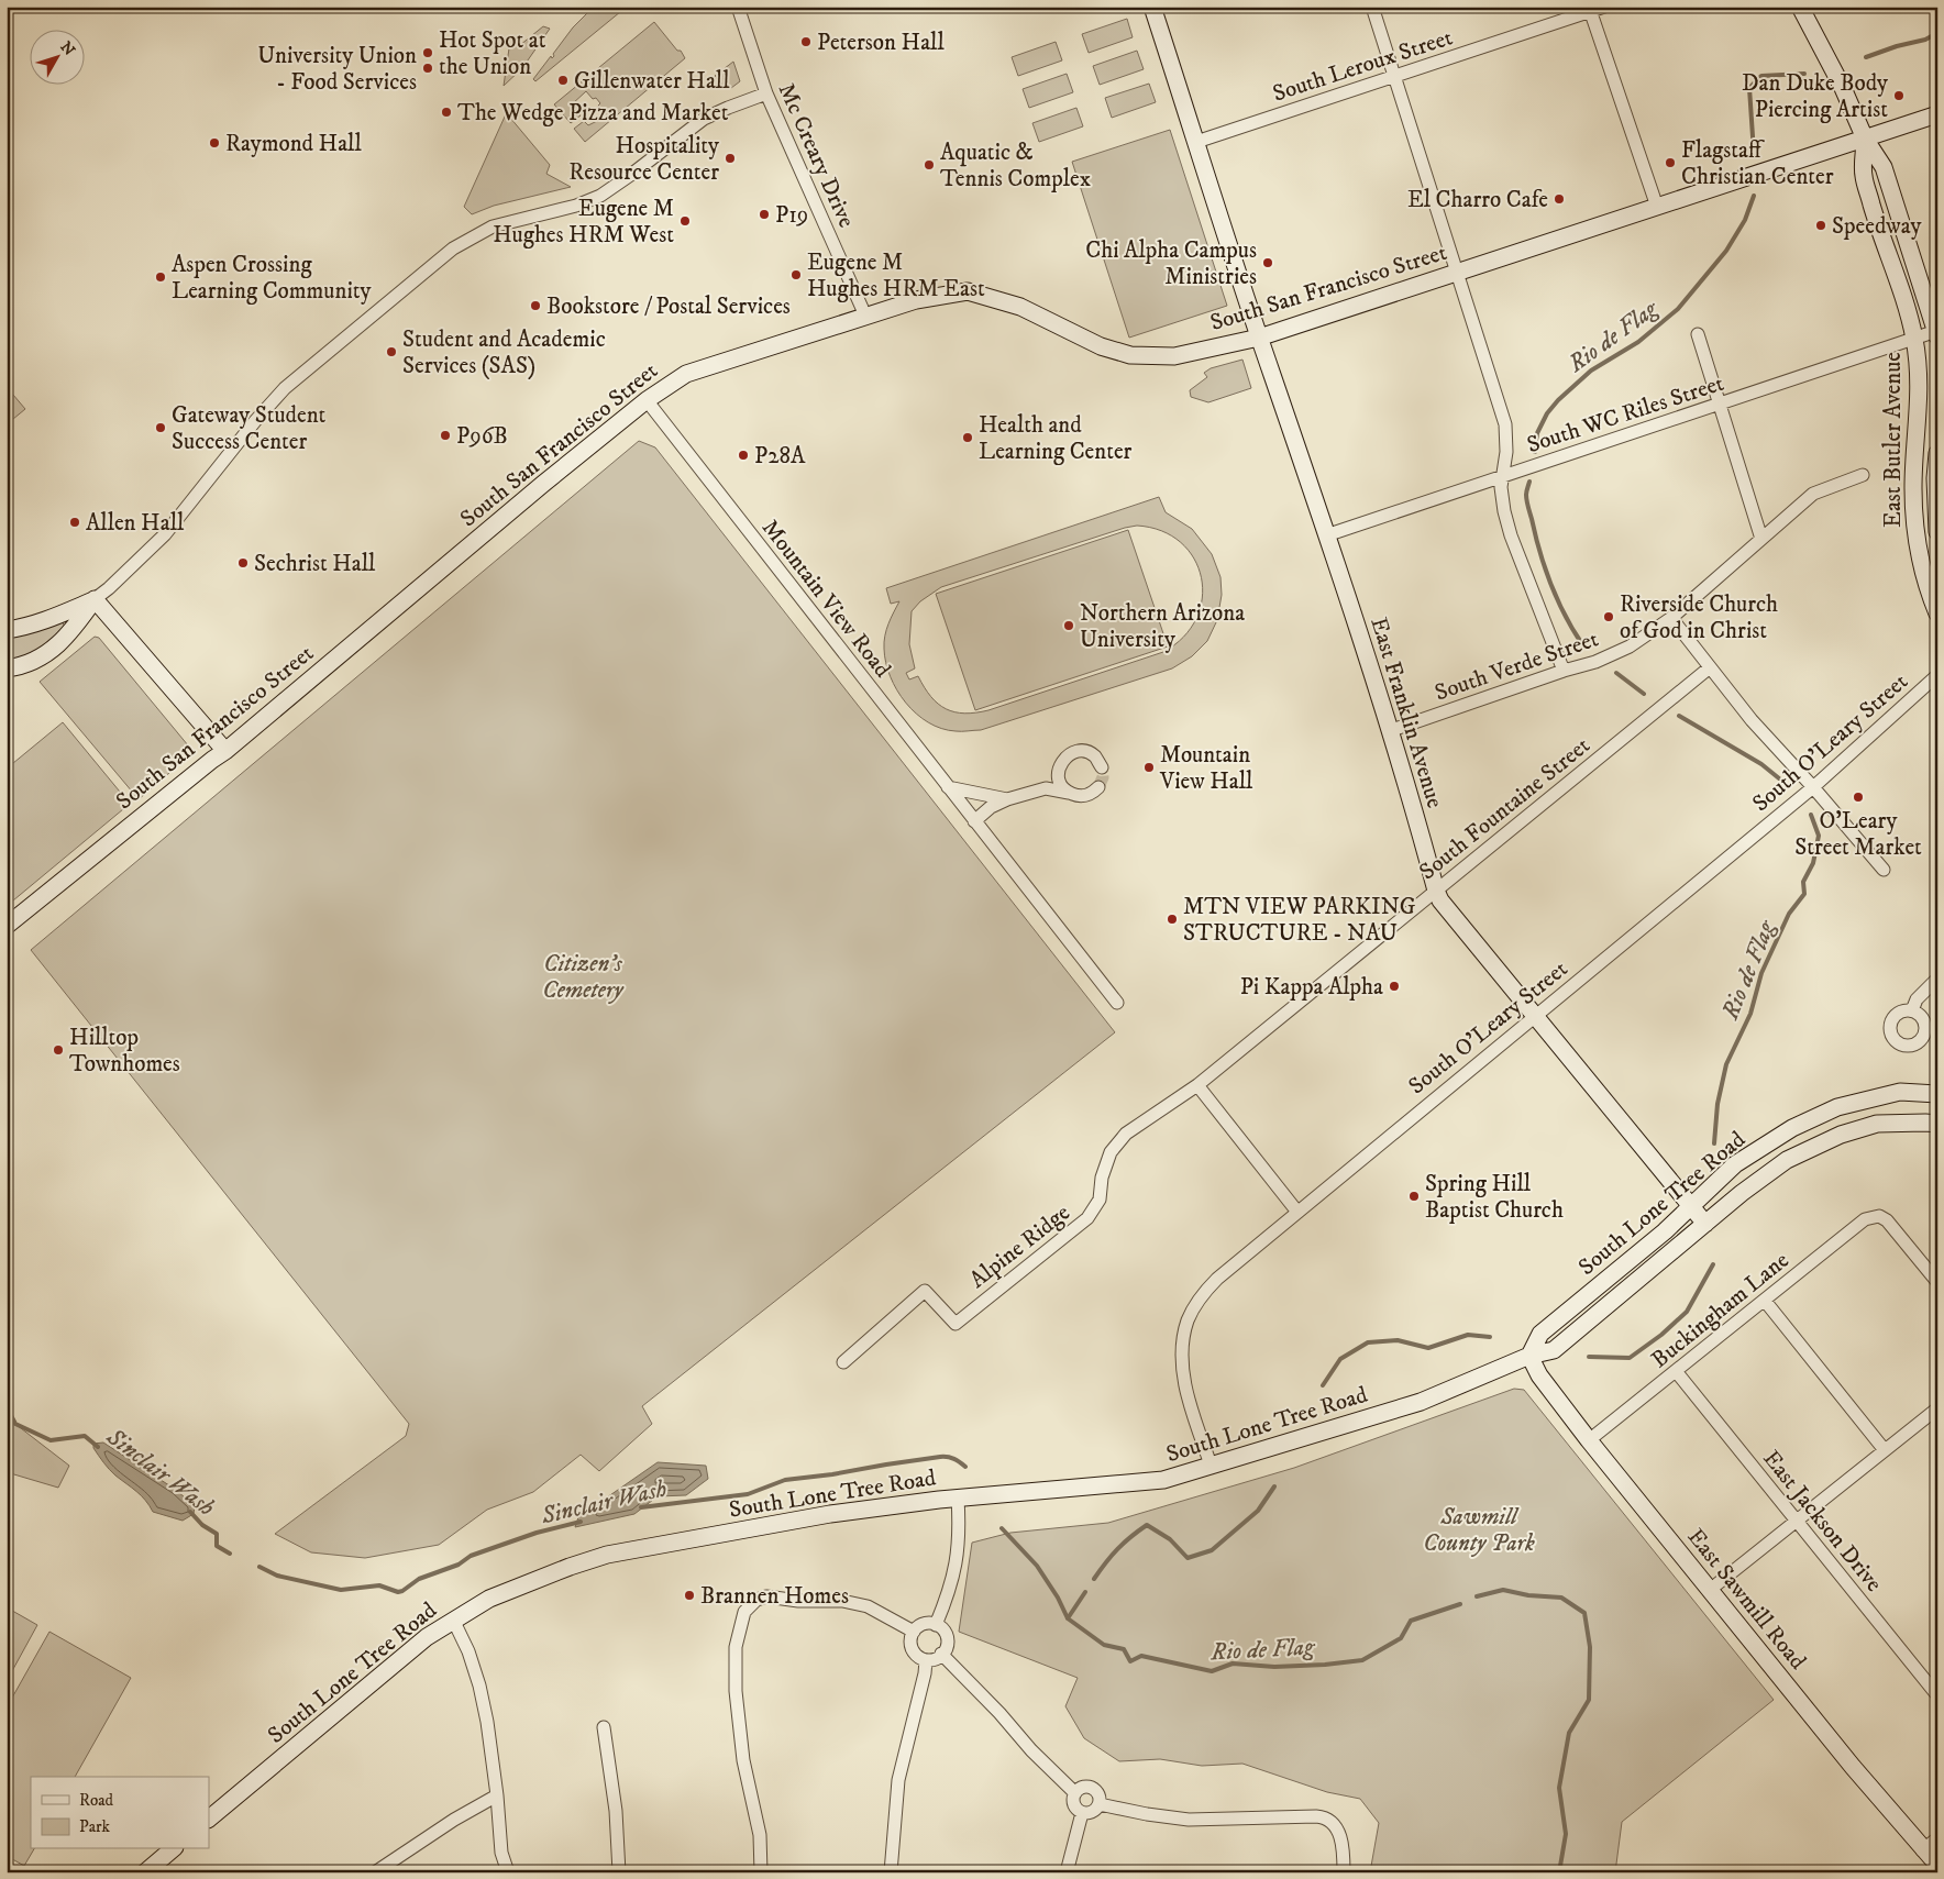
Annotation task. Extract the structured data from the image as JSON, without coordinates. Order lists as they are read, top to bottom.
{
  "streets": {
    "street": [
      "South Leroux Street",
      "Mc Creary Drive",
      "South San Francisco Street",
      "South WC Riles Street",
      "East Butler Avenue",
      "Mountain View Road",
      "South Verde Street",
      "East Franklin Avenue",
      "South O'Leary Street",
      "South Fountaine Street",
      "South Lone Tree Road",
      "Alpine Ridge",
      "Buckingham Lane",
      "East Jackson Drive",
      "East Sawmill Road"
    ]
  },
  "crossings": [
    ["South Leroux Street", "East Franklin Avenue"],
    ["Mc Creary Drive", "South San Francisco Street"],
    ["South San Francisco Street", "East Butler Avenue"],
    ["South San Francisco Street", "Mountain View Road"],
    ["South San Francisco Street", "East Franklin Avenue"],
    ["South WC Riles Street", "East Butler Avenue"],
    ["South WC Riles Street", "East Franklin Avenue"],
    ["South Verde Street", "East Franklin Avenue"],
    ["East Franklin Avenue", "South O'Leary Street"],
    ["East Franklin Avenue", "South Fountaine Street"],
    ["East Franklin Avenue", "South Lone Tree Road"],
    ["South O'Leary Street", "South Lone Tree Road"],
    ["South Fountaine Street", "Alpine Ridge"],
    ["South Lone Tree Road", "East Sawmill Road"],
    ["Buckingham Lane", "East Jackson Drive"],
    ["Buckingham Lane", "East Sawmill Road"]
  ],
  "water": ["Rio de Flag", "Sinclair Wash"],
  "parks": ["Citizen's Cemetery", "Sawmill County Park"],
  "places": [
    "Peterson Hall",
    "Hot Spot at the Union",
    "University Union - Food Services",
    "Gillenwater Hall",
    "Dan Duke Body Piercing Artist",
    "The Wedge Pizza and Market",
    "Raymond Hall",
    "Hospitality Resource Center",
    "Flagstaff Christian Center",
    "Aquatic & Tennis Complex",
    "El Charro Cafe",
    "P19",
    "Eugene M Hughes HRM West",
    "Speedway",
    "Chi Alpha Campus Ministries",
    "Eugene M Hughes HRM East",
    "Aspen Crossing Learning Community",
    "Bookstore / Postal Services",
    "Student and Academic Services (SAS)",
    "Gateway Student Success Center",
    "P96B",
    "Health and Learning Center",
    "P28A",
    "Allen Hall",
    "Sechrist Hall",
    "Riverside Church of God in Christ",
    "Northern Arizona University",
    "Mountain View Hall",
    "O'Leary Street Market",
    "MTN VIEW PARKING STRUCTURE - NAU",
    "Pi Kappa Alpha",
    "Hilltop Townhomes",
    "Spring Hill Baptist Church",
    "Brannen Homes"
  ],
  "legend": ["Road", "Park"],
  "north": "top right"
}
